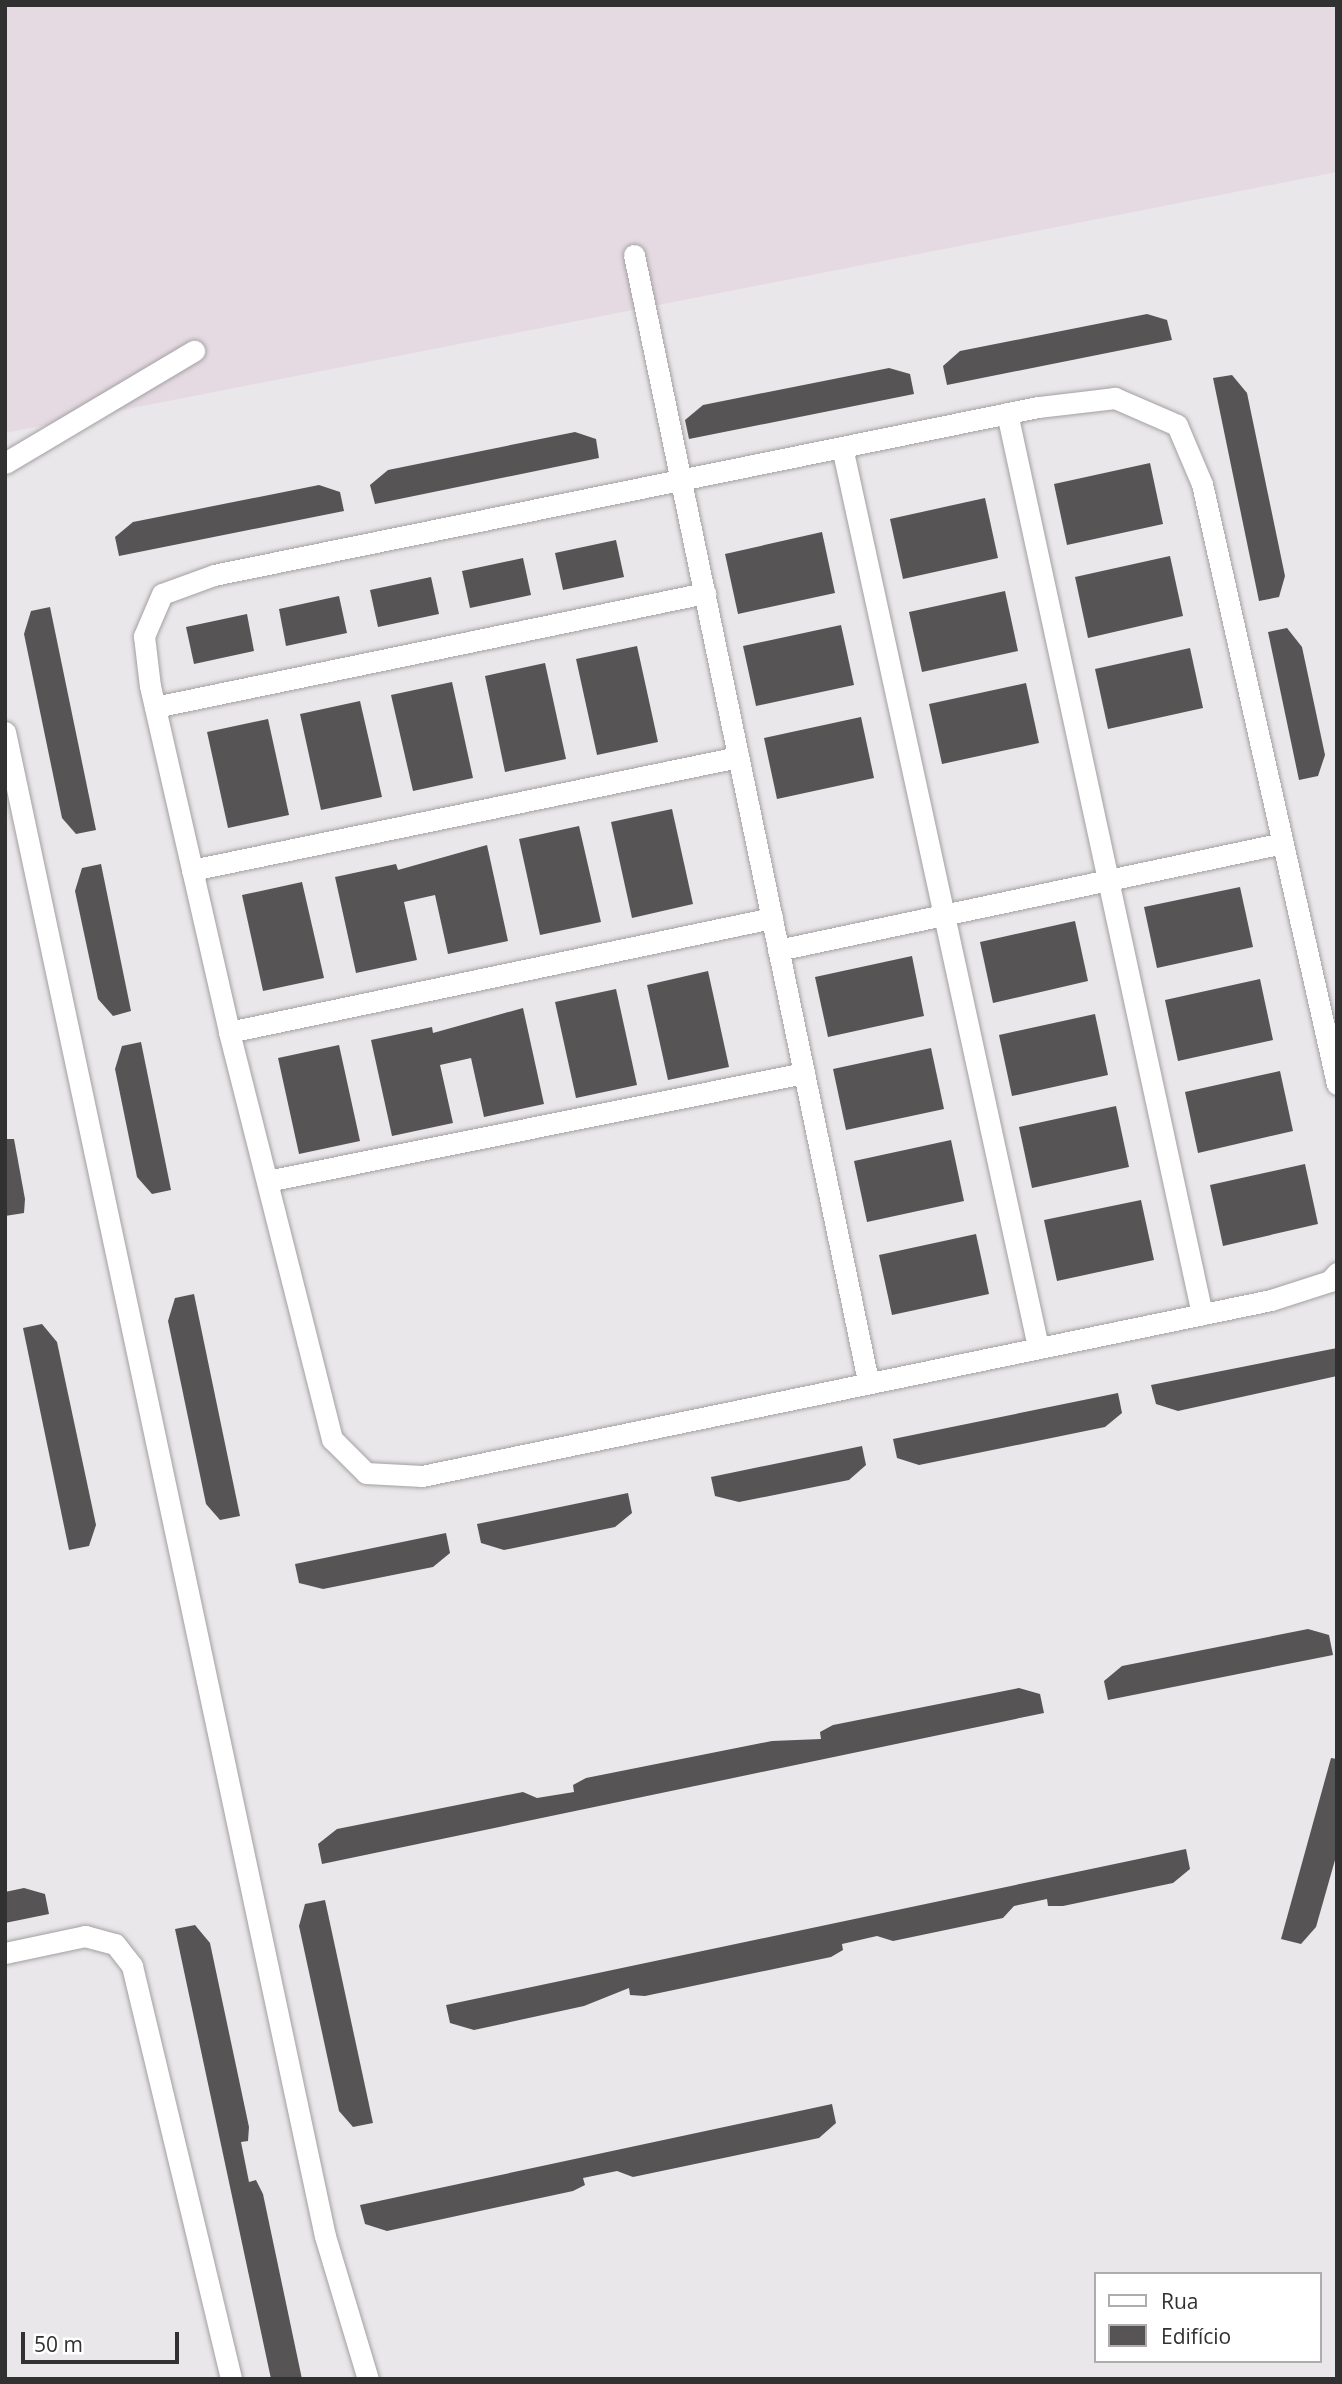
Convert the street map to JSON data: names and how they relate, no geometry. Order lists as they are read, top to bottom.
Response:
{
  "legend": ["Rua", "Edifício"],
  "scale_bar": "50 m"
}
